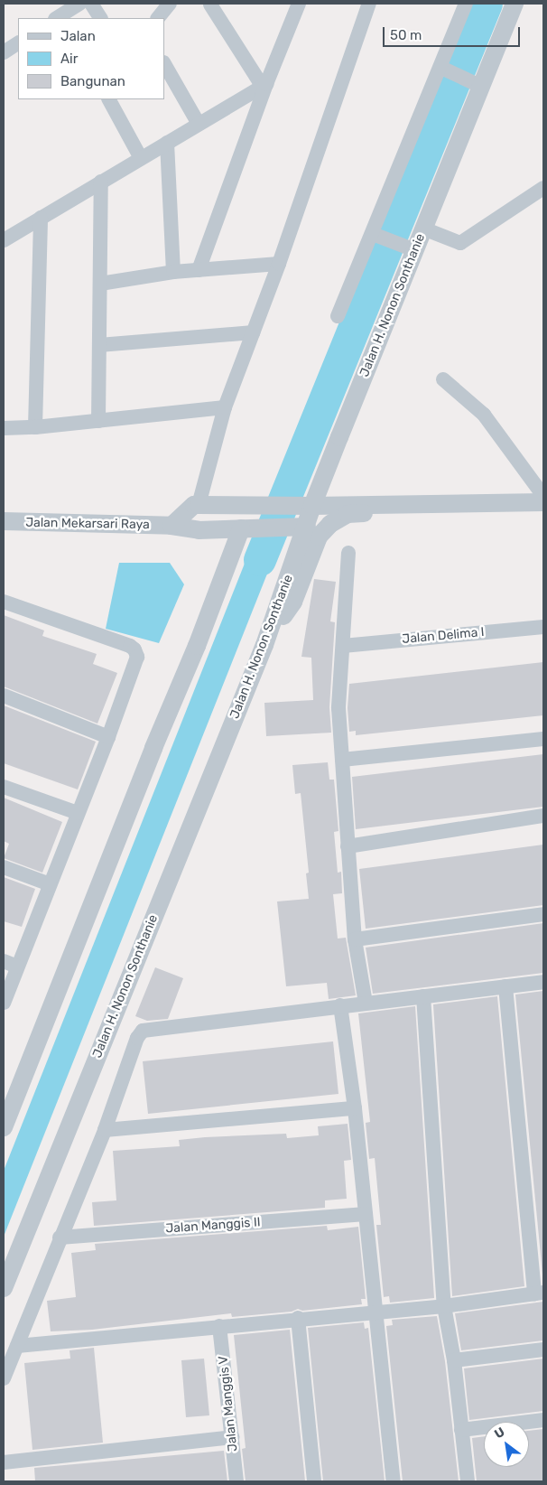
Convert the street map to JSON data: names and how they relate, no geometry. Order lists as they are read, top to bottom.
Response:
{
  "streets": {
    "street": [
      "Jalan H. Nonon Sonthanie",
      "Jalan Mekarsari Raya",
      "Jalan Delima I",
      "Jalan Manggis II",
      "Jalan Manggis V"
    ]
  },
  "crossings": [
    ["Jalan H. Nonon Sonthanie", "Jalan Mekarsari Raya"]
  ],
  "legend": ["Jalan", "Air", "Bangunan"],
  "scale_bar": "50 m",
  "north": "top left"
}
